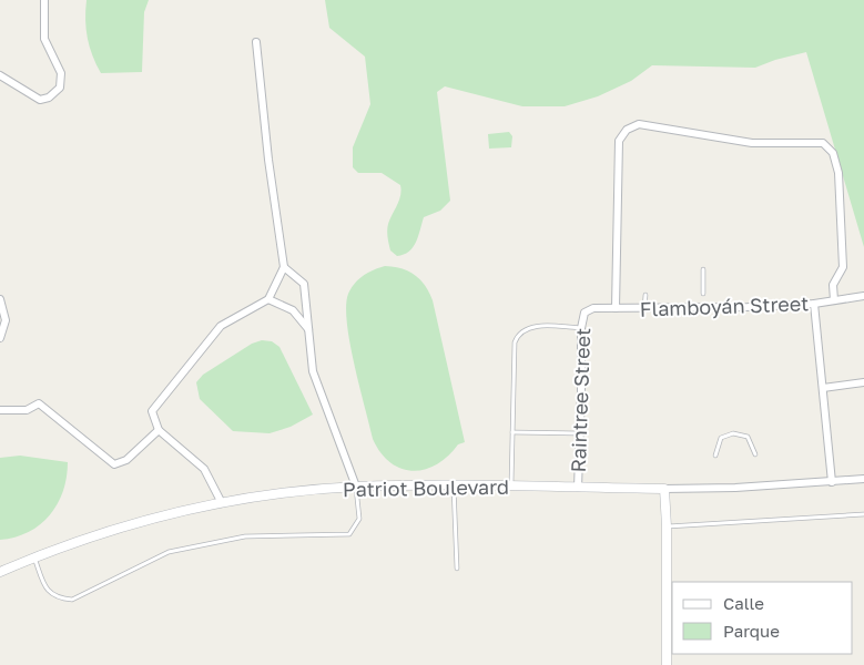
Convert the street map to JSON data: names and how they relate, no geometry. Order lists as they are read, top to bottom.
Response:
{
  "streets": {
    "street": ["Flamboyán Street", "Raintree Street", "Patriot Boulevard"]
  },
  "crossings": [
    ["Flamboyán Street", "Raintree Street"],
    ["Raintree Street", "Patriot Boulevard"]
  ],
  "legend": ["Calle", "Parque"]
}
